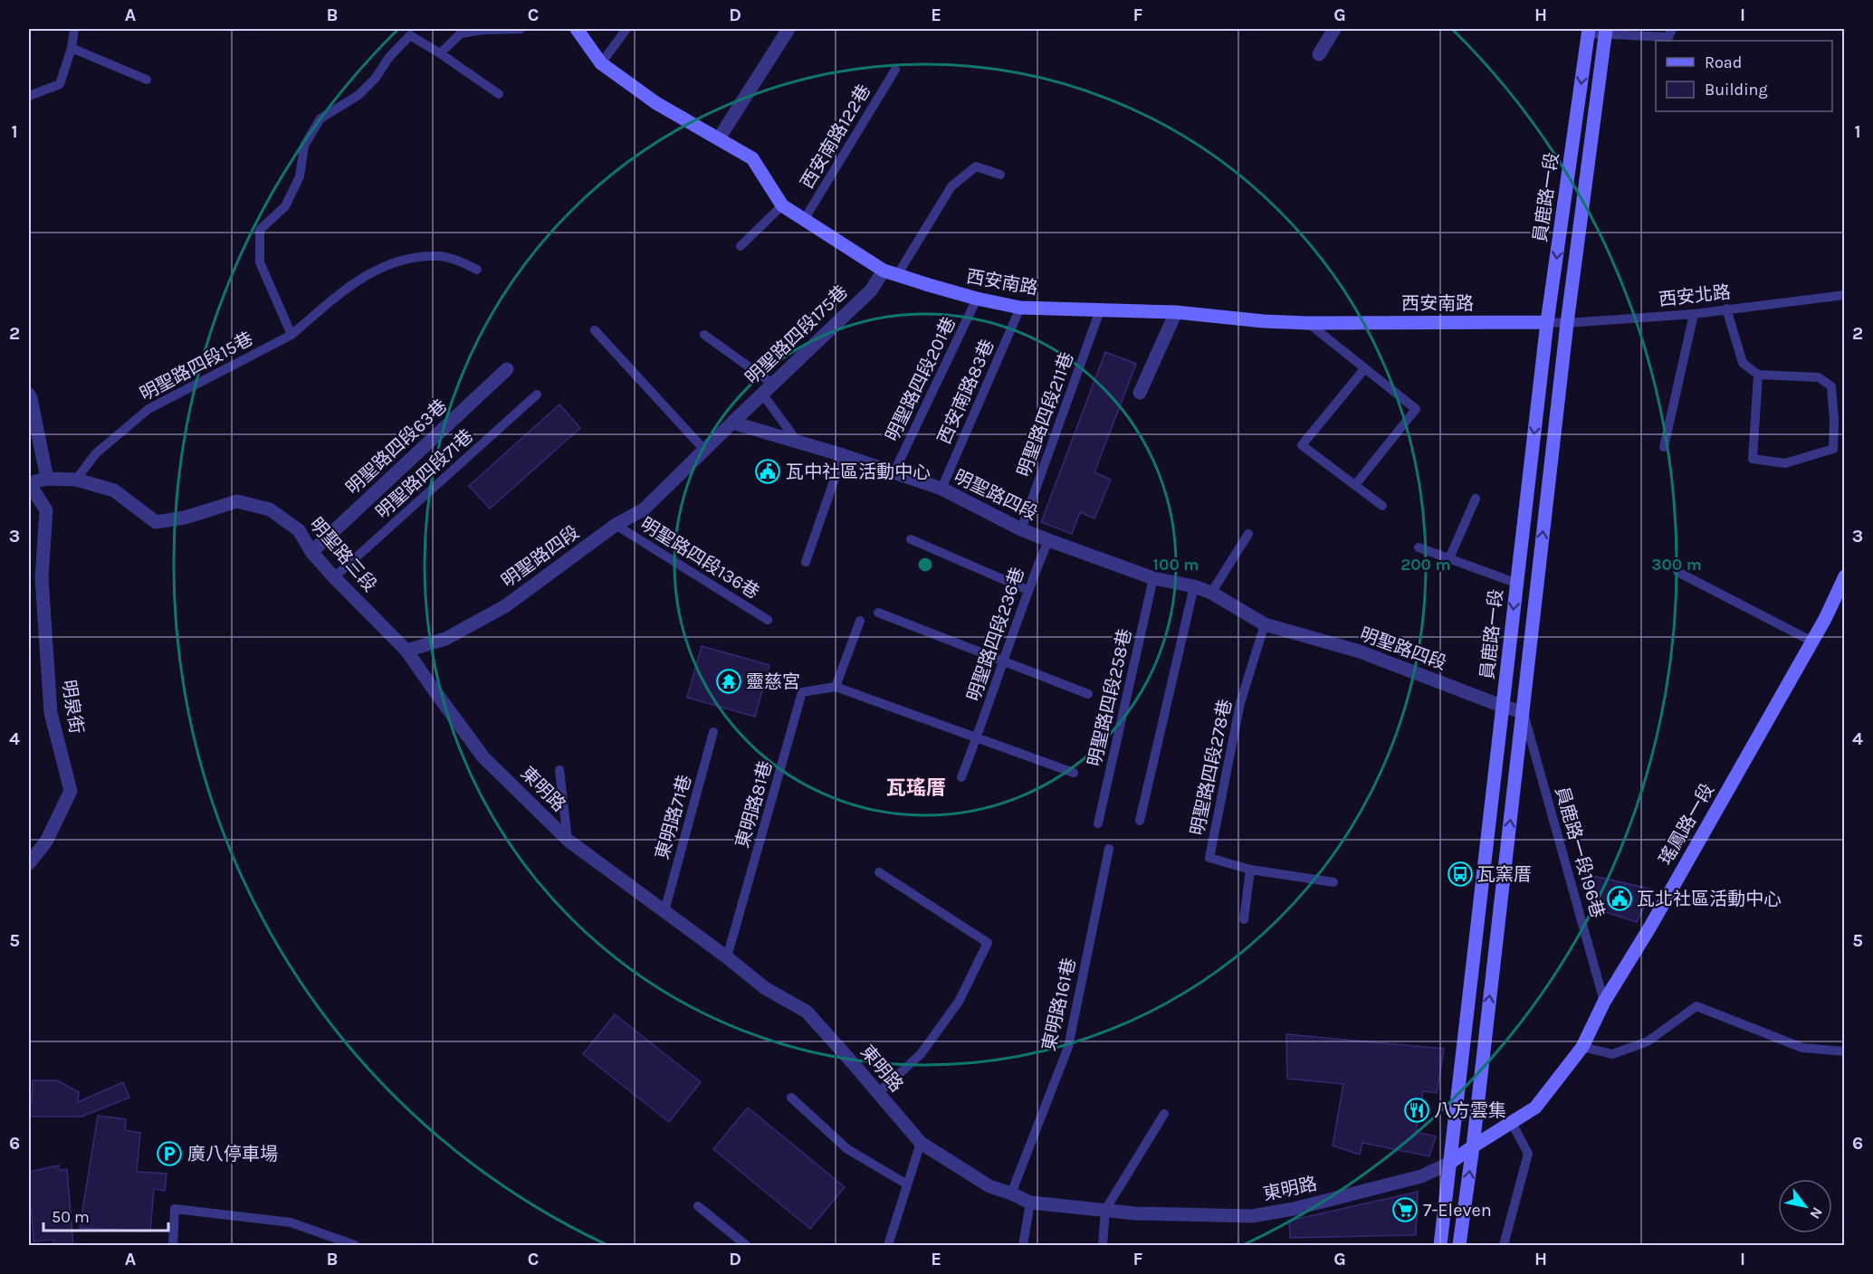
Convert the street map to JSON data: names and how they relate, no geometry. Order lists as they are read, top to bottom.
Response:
{
  "streets": {
    "main road": ["員鹿路一段", "西安南路", "瑤鳳路一段"],
    "street": [
      "明聖路四段175巷",
      "明聖路四段63巷",
      "明聖路四段",
      "明聖路三段",
      "明泉街",
      "東明路"
    ],
    "lane": [
      "西安南路122巷",
      "西安北路",
      "明聖路四段15巷",
      "明聖路四段201巷",
      "西安南路83巷",
      "明聖路四段211巷",
      "明聖路四段71巷",
      "明聖路四段136巷",
      "明聖路四段236巷",
      "明聖路四段258巷",
      "明聖路四段278巷",
      "東明路81巷",
      "東明路71巷",
      "員鹿路一段196巷",
      "東明路161巷"
    ]
  },
  "crossings": [
    ["西安南路122巷", "西安南路"],
    ["員鹿路一段", "西安南路"],
    ["員鹿路一段", "西安北路"],
    ["員鹿路一段", "明聖路四段"],
    ["員鹿路一段", "東明路"],
    ["員鹿路一段", "瑤鳳路一段"],
    ["員鹿路一段", "員鹿路一段196巷"],
    ["西安南路", "西安北路"],
    ["西安南路", "明聖路四段175巷"],
    ["西安南路", "明聖路四段201巷"],
    ["西安南路", "西安南路83巷"],
    ["西安南路", "明聖路四段211巷"],
    ["明聖路四段175巷", "明聖路四段"],
    ["明聖路四段15巷", "明聖路三段"],
    ["明聖路四段201巷", "明聖路四段"],
    ["西安南路83巷", "明聖路四段"],
    ["明聖路四段211巷", "明聖路四段"],
    ["明聖路四段63巷", "明聖路三段"],
    ["明聖路四段71巷", "明聖路三段"],
    ["明聖路四段", "明聖路三段"],
    ["明聖路四段", "明聖路四段136巷"],
    ["明聖路四段", "明聖路四段236巷"],
    ["明聖路四段", "明聖路四段258巷"],
    ["明聖路四段", "明聖路四段278巷"],
    ["明聖路四段", "東明路"],
    ["明聖路四段", "員鹿路一段196巷"],
    ["明聖路三段", "明泉街"],
    ["明聖路三段", "東明路"],
    ["東明路", "東明路81巷"],
    ["東明路", "東明路71巷"],
    ["東明路", "瑤鳳路一段"],
    ["東明路", "東明路161巷"],
    ["瑤鳳路一段", "員鹿路一段196巷"]
  ],
  "districts": ["瓦瑤厝"],
  "places": {
    "public building": ["瓦中社區活動中心", "瓦北社區活動中心"],
    "temple": ["靈慈宮"],
    "bus stop": ["瓦窯厝"],
    "restaurant": ["八方雲集"],
    "parking": ["廣八停車場"],
    "supermarket": ["7-Eleven"]
  },
  "legend": ["Road", "Building"],
  "scale_bar": "50 m",
  "north": "bottom right",
  "grid": {
    "columns": [
      "A",
      "B",
      "C",
      "D",
      "E",
      "F",
      "G",
      "H",
      "I"
    ],
    "rows": [
      "1",
      "2",
      "3",
      "4",
      "5",
      "6"
    ]
  },
  "rings": ["100 m", "200 m", "300 m"]
}
